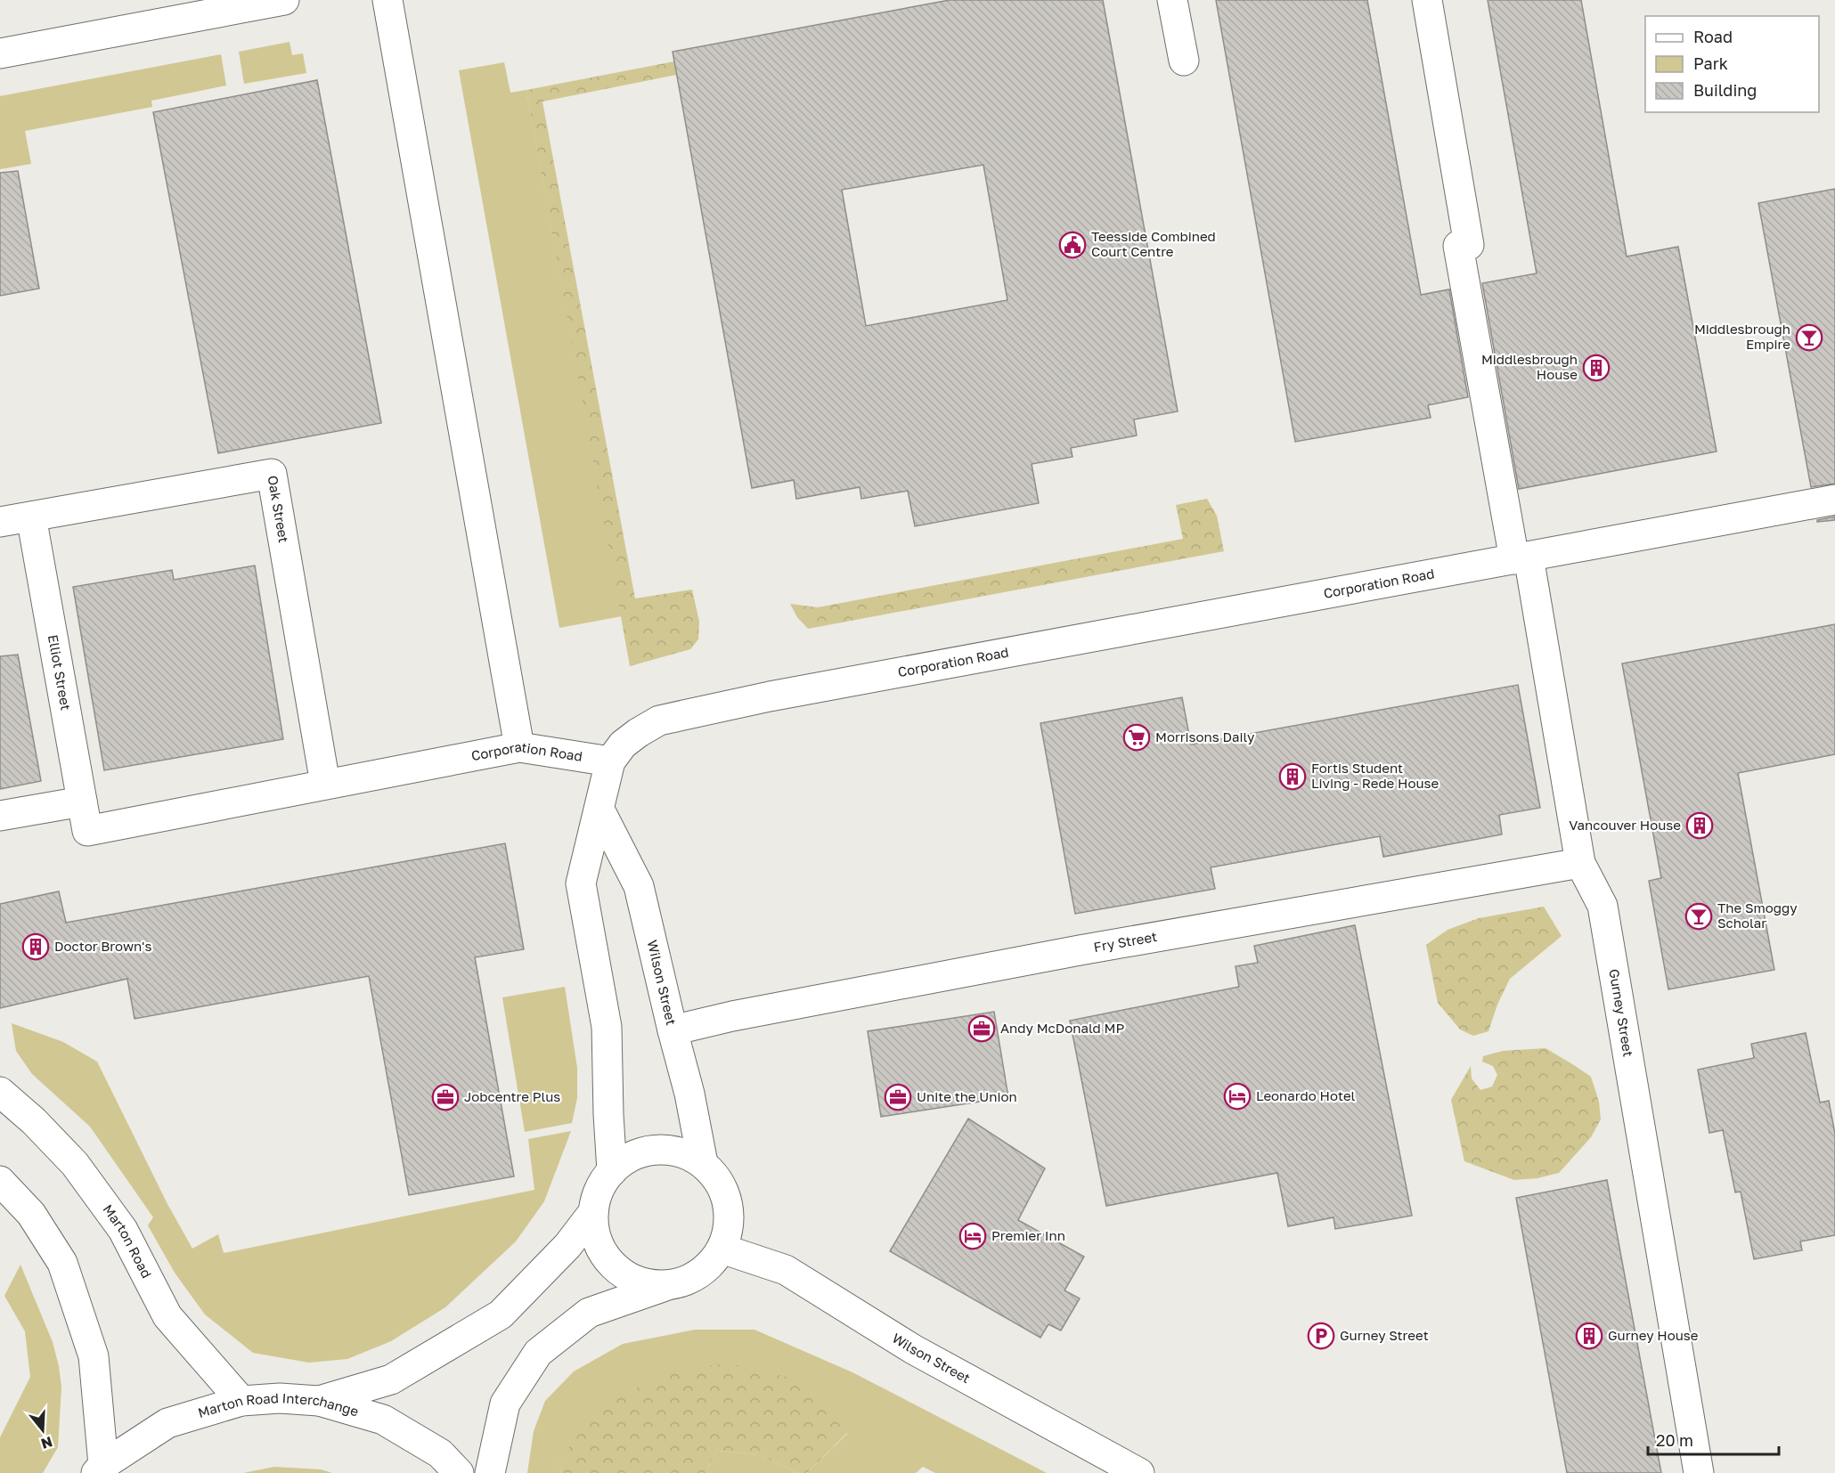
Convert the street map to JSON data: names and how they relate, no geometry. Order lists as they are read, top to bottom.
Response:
{
  "streets": {
    "street": [
      "Oak Street",
      "Corporation Road",
      "Elliot Street",
      "Fry Street",
      "Wilson Street",
      "Gurney Street",
      "Marton Road",
      "Marton Road Interchange"
    ]
  },
  "crossings": [
    ["Oak Street", "Corporation Road"],
    ["Oak Street", "Elliot Street"],
    ["Corporation Road", "Elliot Street"],
    ["Corporation Road", "Gurney Street"],
    ["Fry Street", "Wilson Street"],
    ["Fry Street", "Gurney Street"],
    ["Marton Road", "Marton Road Interchange"]
  ],
  "places": {
    "public building": ["Teesside Combined Court Centre"],
    "bar": ["Middlesbrough Empire", "The Smoggy Scholar"],
    "building": [
      "Middlesbrough House",
      "Fortis Student Living - Rede House",
      "Vancouver House",
      "Doctor Brown's",
      "Gurney House"
    ],
    "supermarket": ["Morrisons Daily"],
    "office": ["Andy McDonald MP", "Jobcentre Plus", "Unite the Union"],
    "hotel": ["Leonardo Hotel", "Premier Inn"],
    "parking": ["Gurney Street"]
  },
  "legend": ["Road", "Park", "Building"],
  "scale_bar": "20 m",
  "north": "bottom"
}
